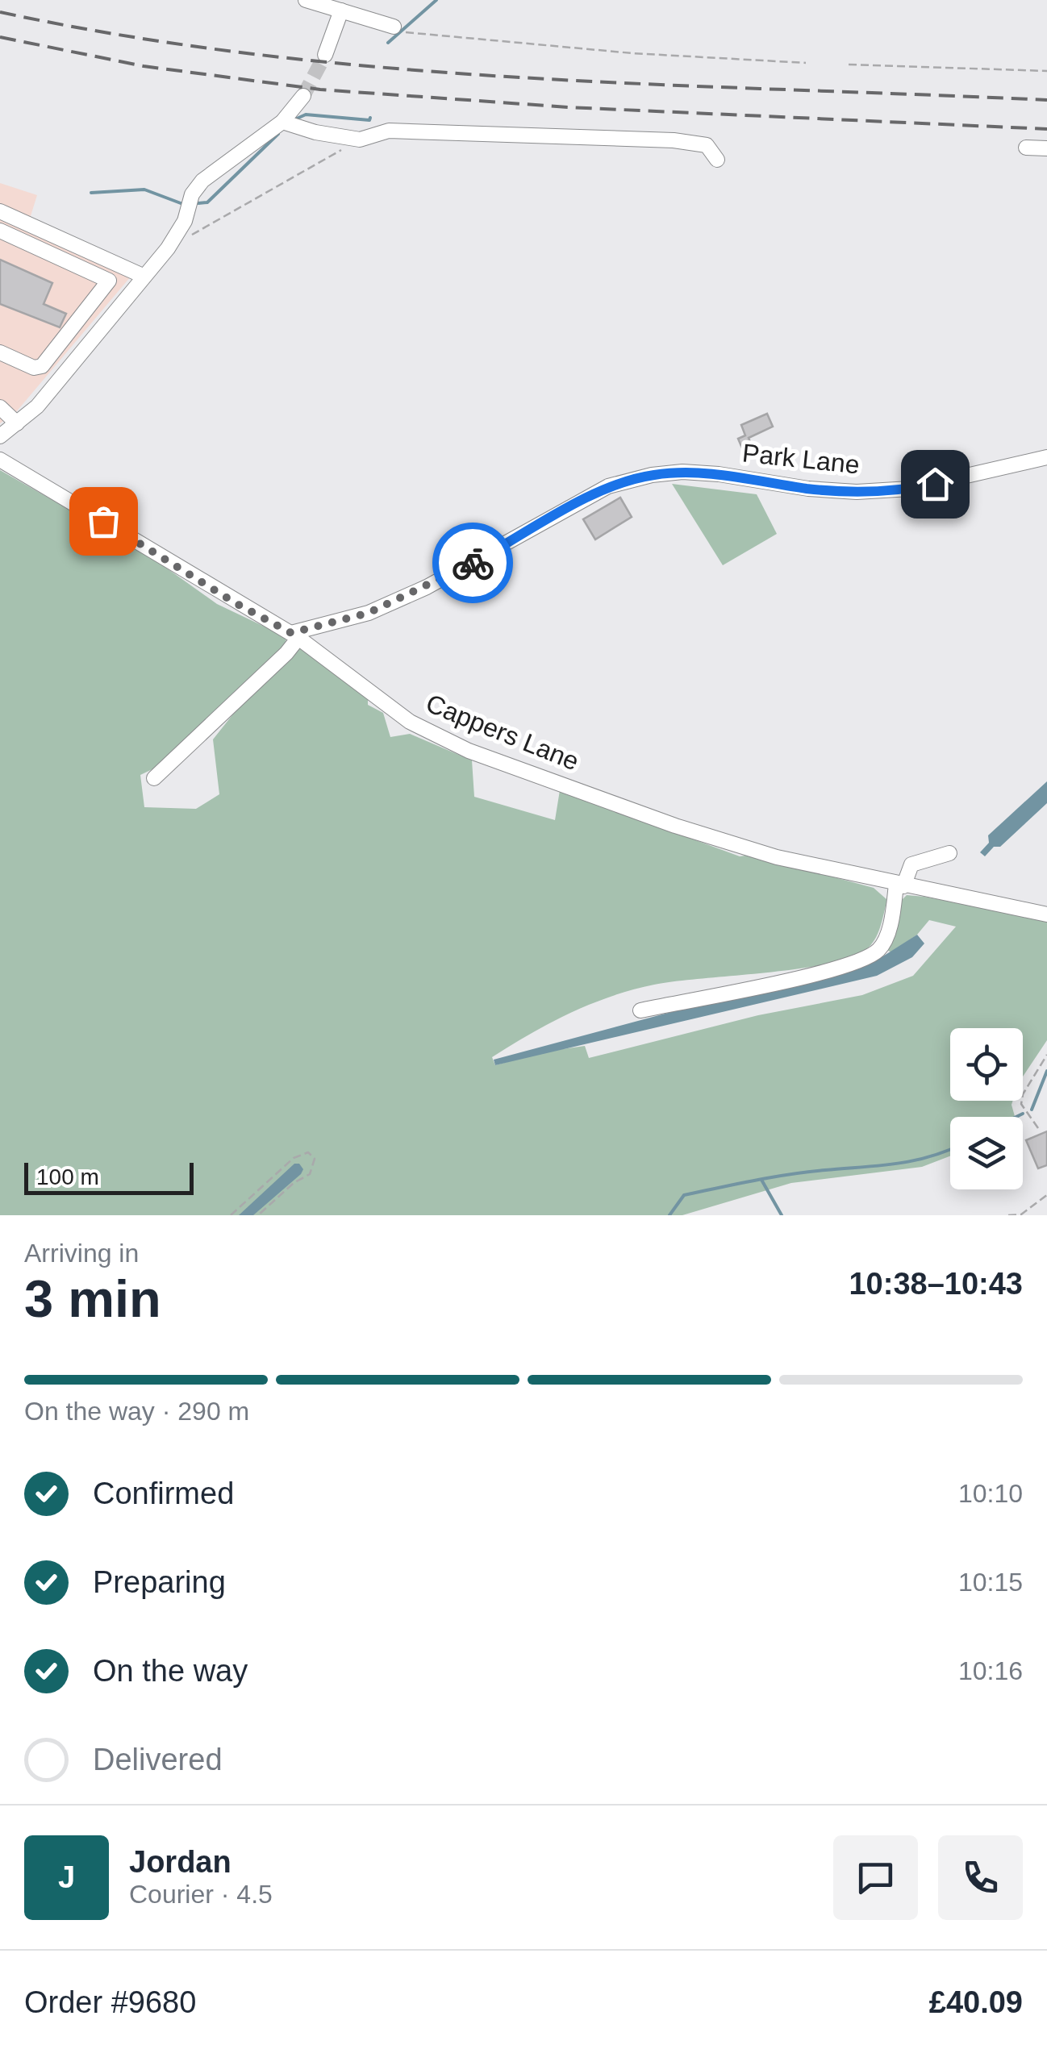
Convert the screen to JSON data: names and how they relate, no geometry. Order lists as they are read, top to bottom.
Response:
{
  "streets": {
    "street": ["Park Lane", "Cappers Lane"]
  },
  "crossings": [
    ["Park Lane", "Cappers Lane"]
  ],
  "scale_bar": "100 m",
  "page": {
    "scale": "100 m",
    "heading": ["3 min", "Arriving in", "10:38–10:43"],
    "panel": [
      "Jordan",
      "Courier · 4.5",
      "Order #9680",
      "£40.09"
    ],
    "bar": "On the way · 290 m",
    "list": [
      ["Confirmed", "10:10"],
      ["Preparing", "10:15"],
      ["On the way", "10:16"],
      "Delivered"
    ],
    "round": "J"
  }
}
